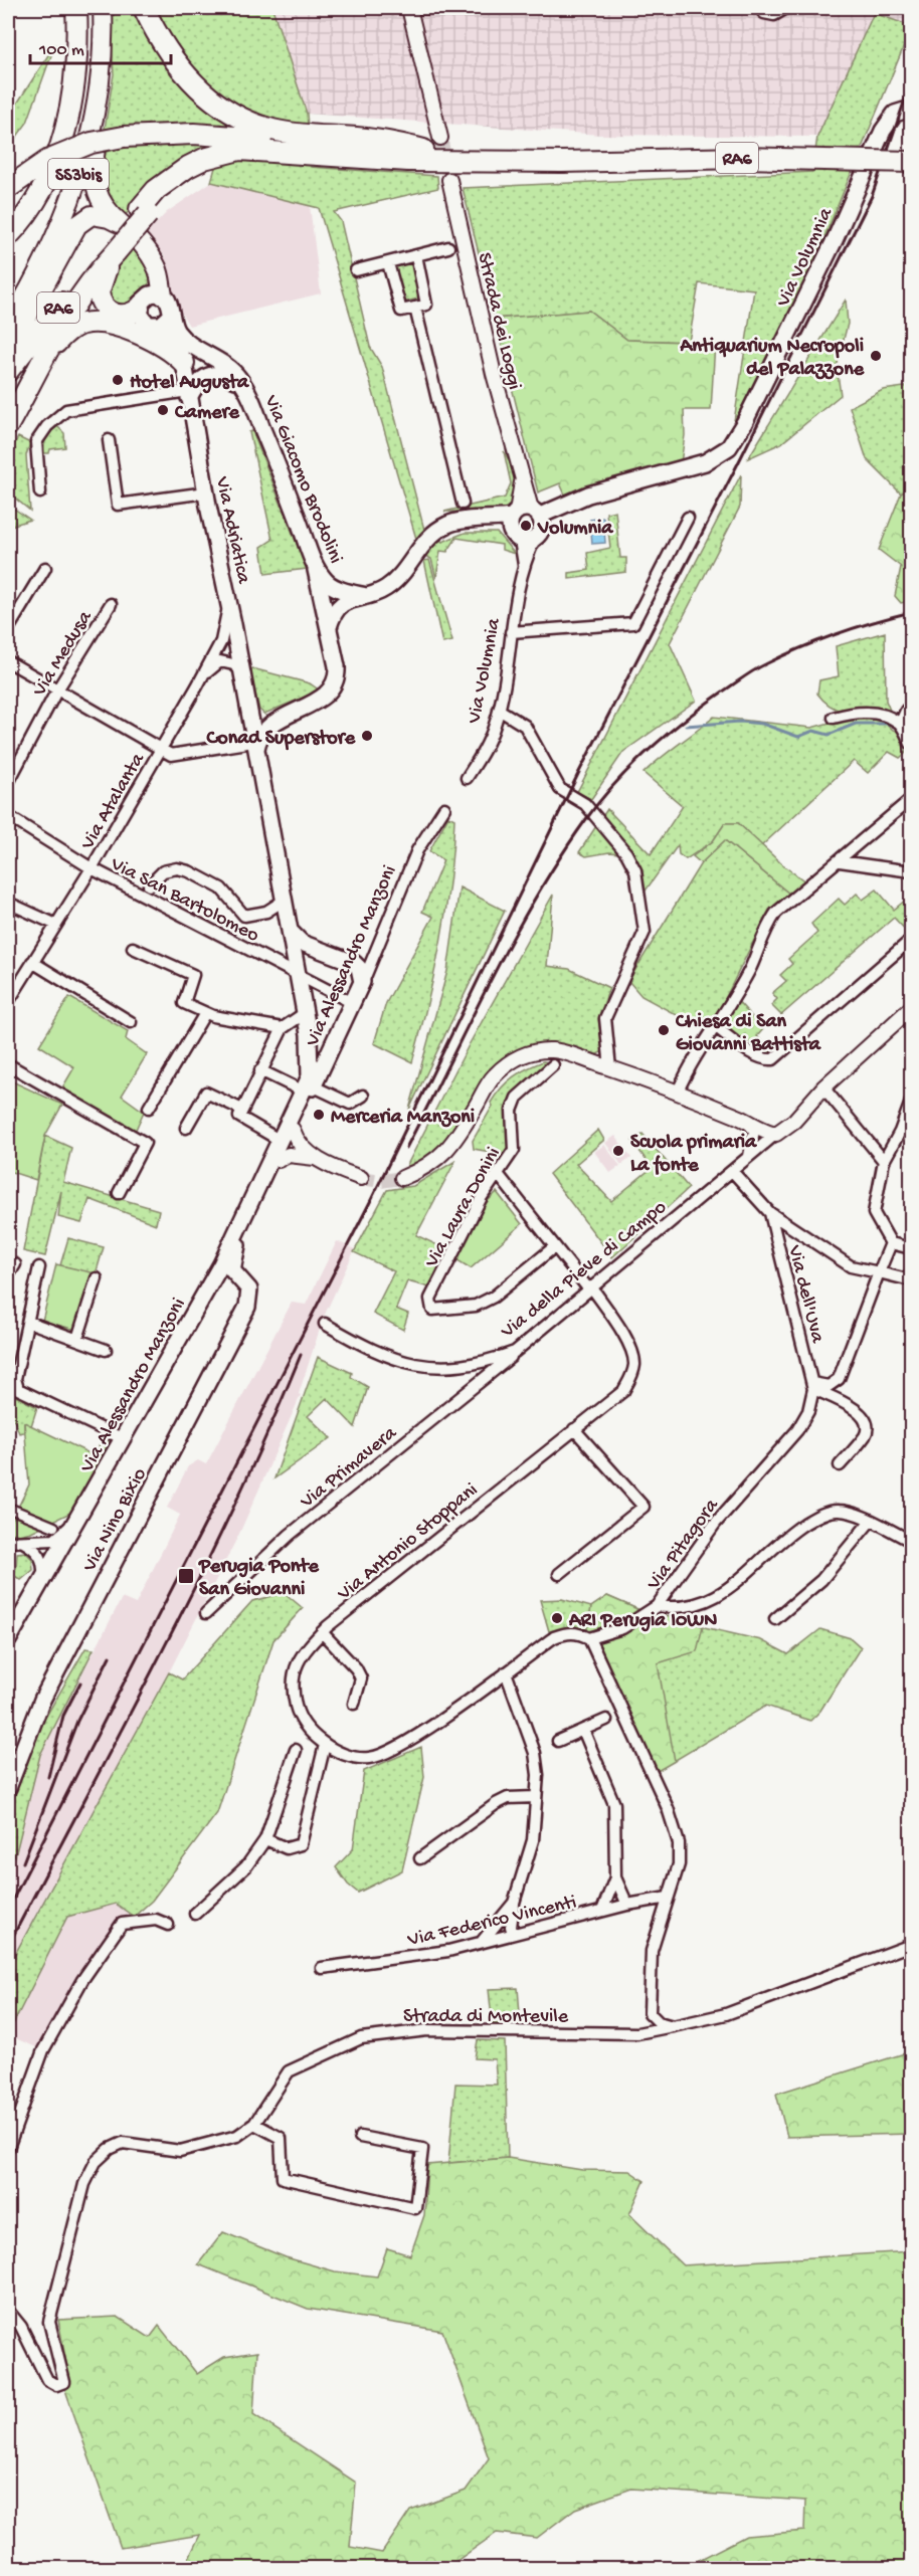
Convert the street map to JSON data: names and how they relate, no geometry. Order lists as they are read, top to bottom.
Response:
{
  "streets": {
    "highway": ["RA6", "SS3bis"],
    "main road": [
      "Via Volumnia",
      "Via Giacomo Brodolini",
      "Via Adriatica",
      "Via Alessandro Manzoni",
      "Via Nino Bixio"
    ],
    "street": [
      "Strada dei Loggi",
      "Via Medusa",
      "Via Atalanta",
      "Via San Bartolomeo",
      "Via Laura Donini",
      "Via della Pieve di Campo",
      "Via dell'Uva",
      "Via Primavera",
      "Via Antonio Stoppani",
      "Via Pitagora",
      "Via Federico Vincenti",
      "Strada di Montevile"
    ]
  },
  "crossings": [
    ["Via Volumnia", "Strada dei Loggi"],
    ["Via Giacomo Brodolini", "Via Adriatica"],
    ["Via Adriatica", "Via Atalanta"],
    ["Via Adriatica", "Via San Bartolomeo"],
    ["Via Adriatica", "Via Alessandro Manzoni"],
    ["Via Atalanta", "Via San Bartolomeo"],
    ["Via San Bartolomeo", "Via Alessandro Manzoni"],
    ["Via Alessandro Manzoni", "Via Nino Bixio"],
    ["Via della Pieve di Campo", "Via dell'Uva"],
    ["Via della Pieve di Campo", "Via Primavera"],
    ["Via della Pieve di Campo", "Via Antonio Stoppani"],
    ["Via dell'Uva", "Via Pitagora"],
    ["Via Antonio Stoppani", "Via Pitagora"]
  ],
  "places": {
    "other": [
      "Antiquarium Necropoli del Palazzone",
      "Hotel Augusta",
      "Camere",
      "Volumnia",
      "Conad Superstore",
      "Chiesa di San Giovanni Battista",
      "Merceria Manzoni",
      "Scuola primaria La fonte",
      "ARI Perugia I0WN"
    ],
    "transit": ["Perugia Ponte San Giovanni"]
  },
  "scale_bar": "100 m"
}
